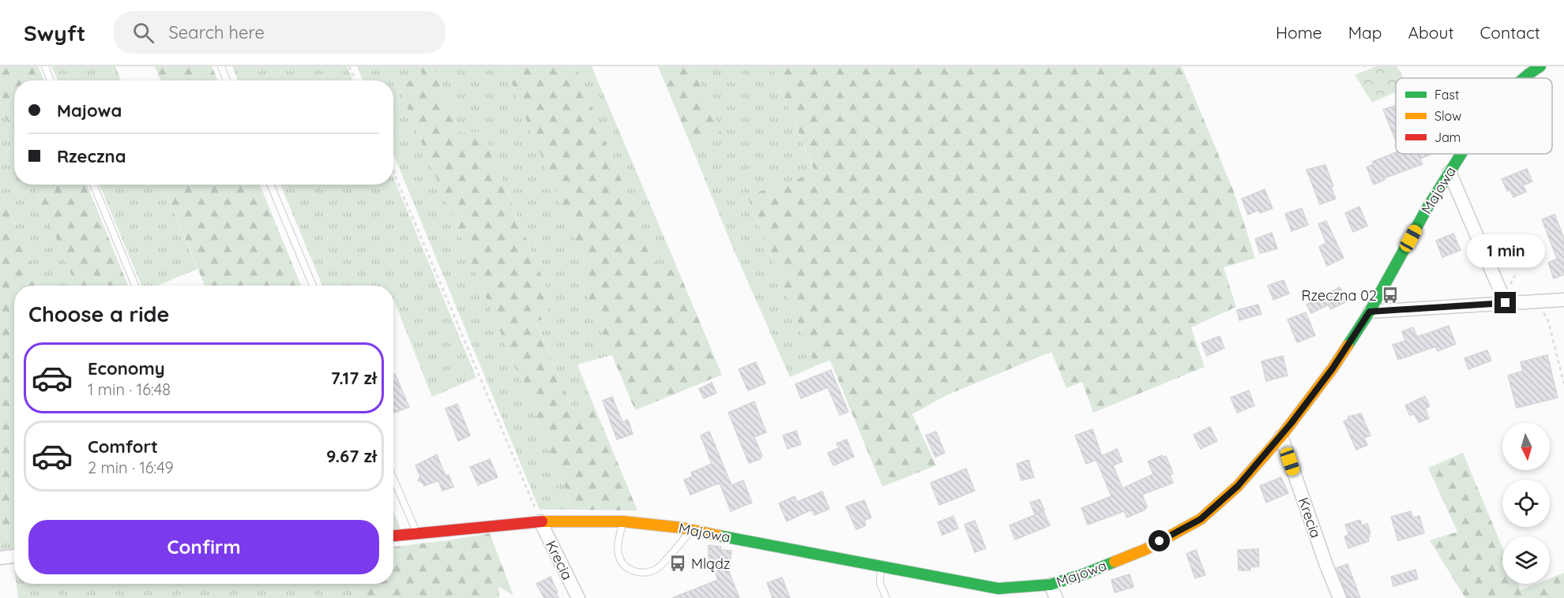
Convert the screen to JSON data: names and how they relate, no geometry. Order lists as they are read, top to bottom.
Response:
{
  "streets": {
    "street": ["Majowa", "Krecia"]
  },
  "crossings": [
    ["Majowa", "Krecia"]
  ],
  "places": {
    "bus stop": ["Rzeczna 02", "Mlądz"]
  },
  "legend": ["Fast", "Slow", "Jam"],
  "north": "bottom",
  "page": {
    "header": "Swyft",
    "search": "Search here",
    "nav": [
      "Home",
      "Map",
      "About",
      "Contact"
    ],
    "banner": ["Majowa", "Rzeczna"],
    "bubble": "1 min",
    "heading": "Choose a ride",
    "list": [
      {
        "name": "Economy",
        "note": "1 min · 16:48",
        "value": "7.17 zł"
      },
      {
        "name": "Comfort",
        "note": "2 min · 16:49",
        "value": "9.67 zł"
      }
    ],
    "buttons": "Confirm"
  }
}
